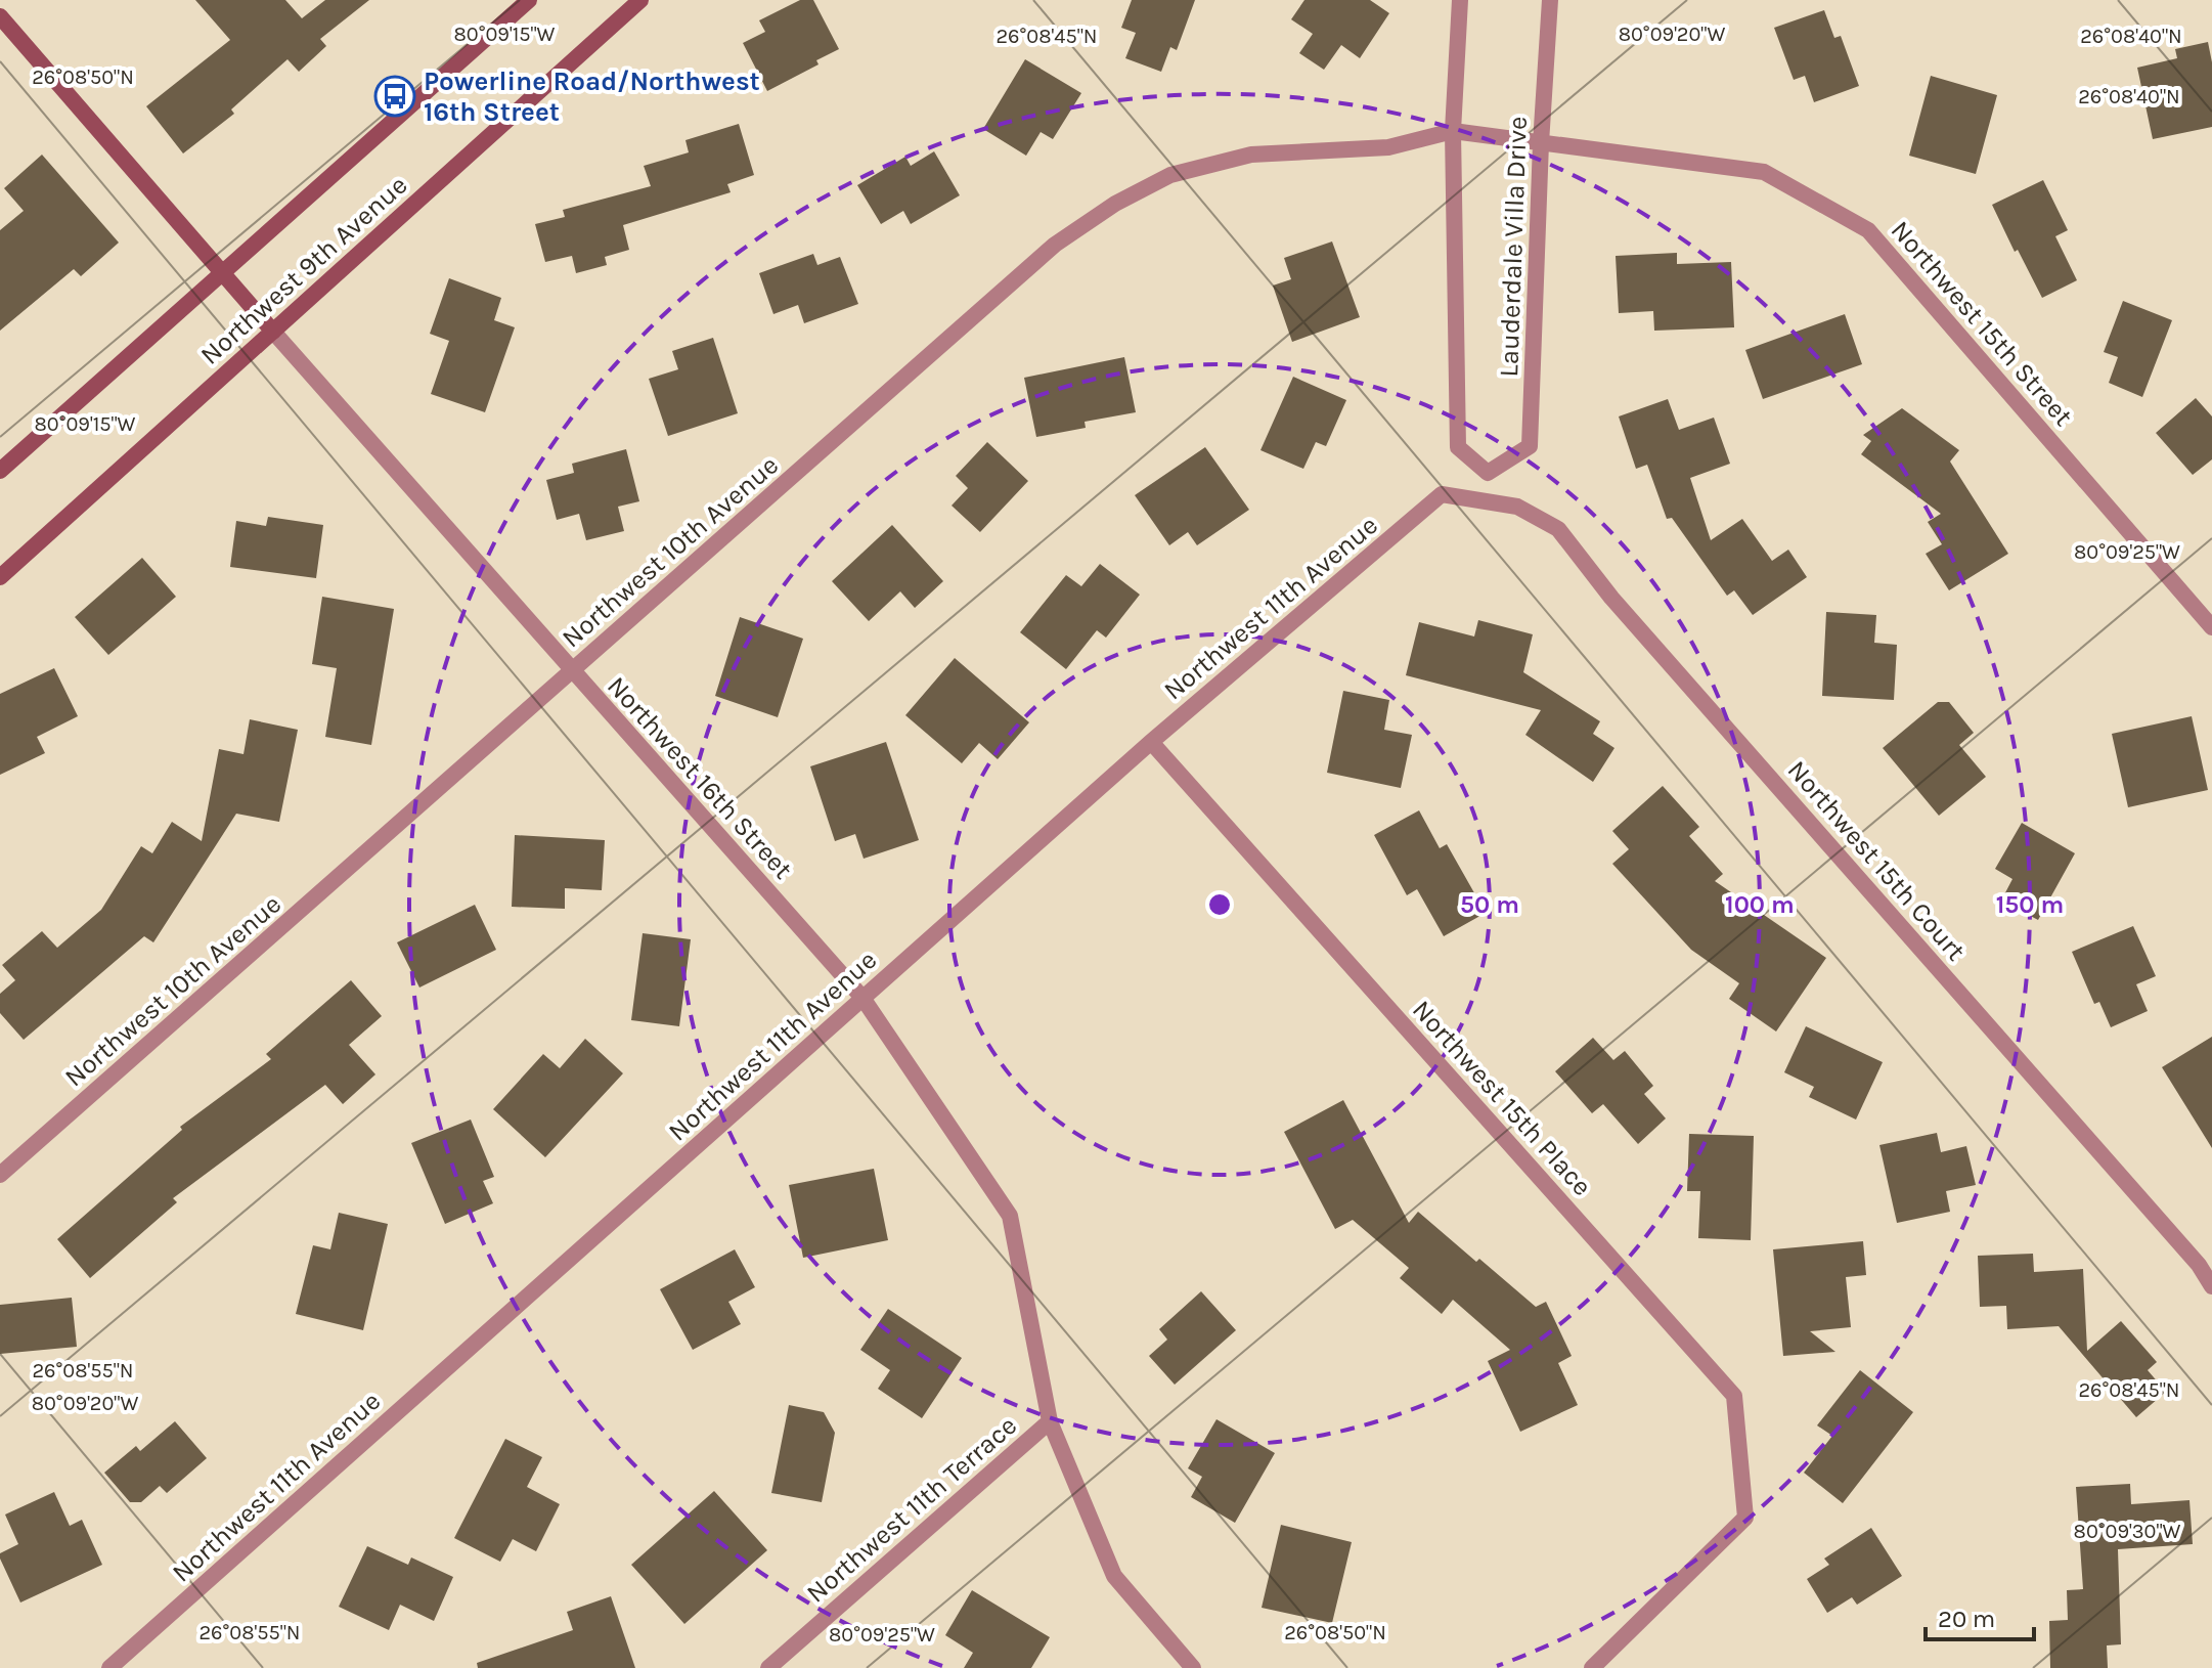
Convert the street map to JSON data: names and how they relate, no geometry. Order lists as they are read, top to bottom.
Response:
{
  "streets": {
    "main road": ["Northwest 9th Avenue", "Northwest 16th Street"],
    "street": [
      "Lauderdale Villa Drive",
      "Northwest 15th Street",
      "Northwest 10th Avenue",
      "Northwest 11th Avenue",
      "Northwest 15th Court",
      "Northwest 15th Place",
      "Northwest 11th Terrace"
    ]
  },
  "crossings": [
    ["Lauderdale Villa Drive", "Northwest 15th Street"],
    ["Lauderdale Villa Drive", "Northwest 10th Avenue"],
    ["Northwest 9th Avenue", "Northwest 16th Street"],
    ["Northwest 15th Street", "Northwest 10th Avenue"],
    ["Northwest 10th Avenue", "Northwest 16th Street"],
    ["Northwest 11th Avenue", "Northwest 16th Street"],
    ["Northwest 11th Avenue", "Northwest 15th Court"],
    ["Northwest 11th Avenue", "Northwest 15th Place"],
    ["Northwest 16th Street", "Northwest 11th Terrace"]
  ],
  "places": {
    "bus stop": ["Powerline Road/Northwest 16th Street"]
  },
  "scale_bar": "20 m",
  "coordinates": [
    "80°09'20\"W",
    "80°09'15\"W",
    "26°08'40\"N",
    "26°08'45\"N",
    "26°08'50\"N",
    "80°09'25\"W",
    "26°08'55\"N",
    "80°09'30\"W"
  ],
  "rings": ["50 m", "100 m", "150 m"]
}
